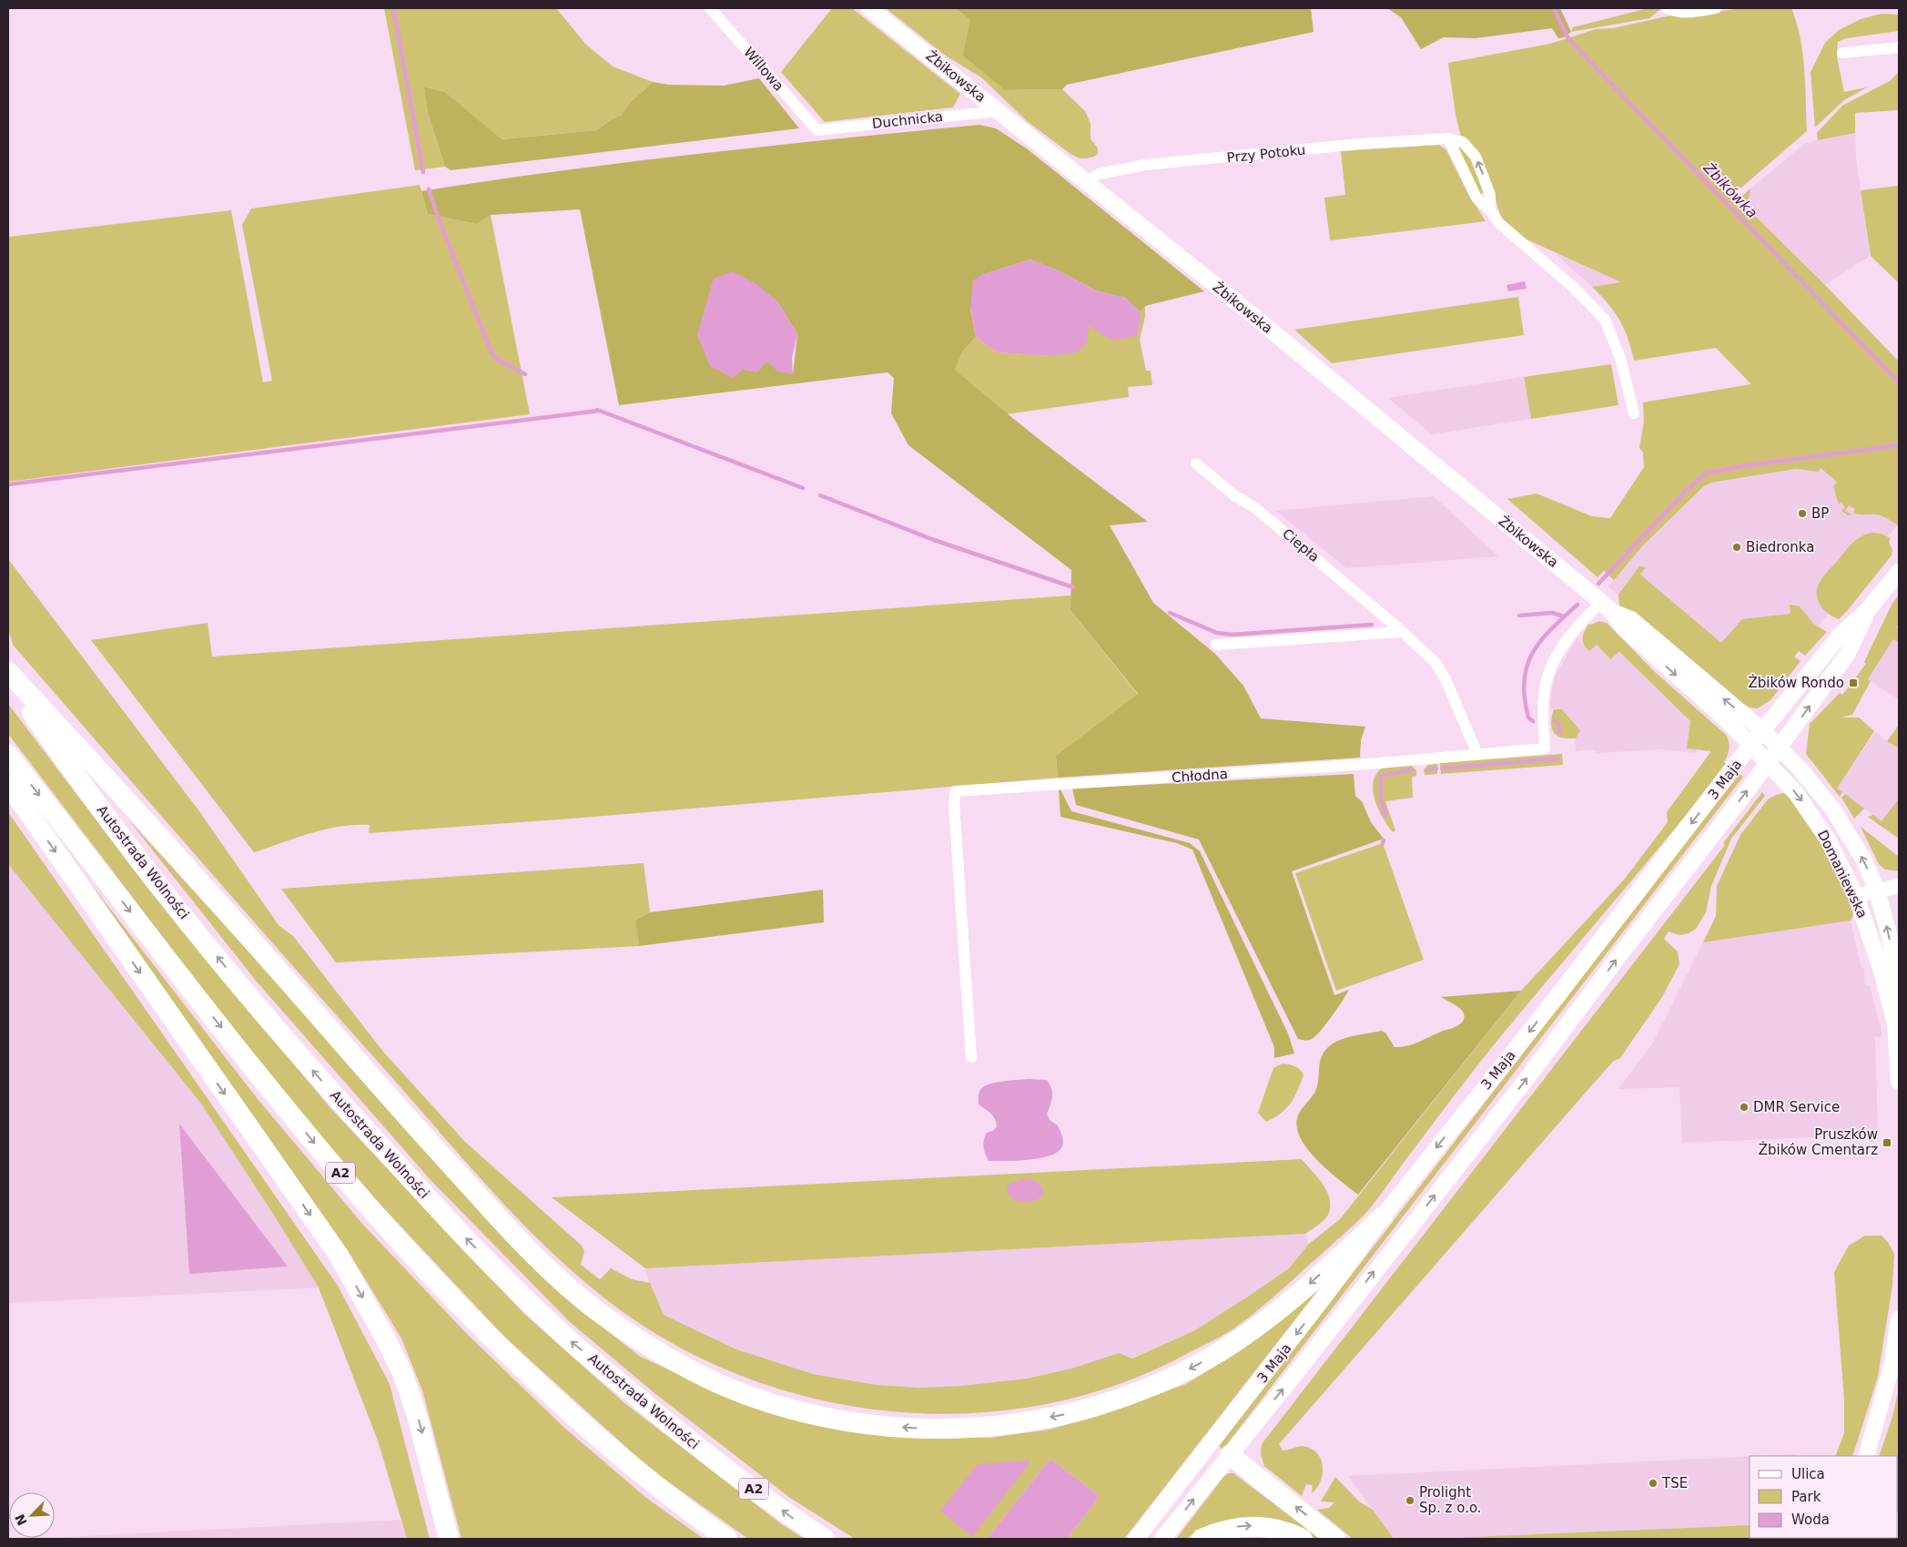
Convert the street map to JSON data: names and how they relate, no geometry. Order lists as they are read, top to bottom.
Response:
{
  "streets": {
    "highway": ["Autostrada Wolności", "A2"],
    "main road": ["Żbikowska", "3 Maja", "Domaniewska"],
    "street": [
      "Willowa",
      "Duchnicka",
      "Przy Potoku",
      "Ciepła",
      "Chłodna"
    ]
  },
  "crossings": [
    ["Willowa", "Duchnicka"],
    ["Żbikowska", "Duchnicka"],
    ["Żbikowska", "Przy Potoku"],
    ["Żbikowska", "Chłodna"],
    ["Żbikowska", "3 Maja"],
    ["Żbikowska", "Domaniewska"],
    ["Ciepła", "Chłodna"],
    ["3 Maja", "Domaniewska"]
  ],
  "water": ["Żbikówka"],
  "places": {
    "other": [
      "BP",
      "Biedronka",
      "DMR Service",
      "TSE",
      "Prolight Sp. z o.o."
    ],
    "transit": ["Żbików Rondo", "Pruszków Żbików Cmentarz"]
  },
  "legend": ["Ulica", "Park", "Woda"],
  "north": "bottom left"
}
